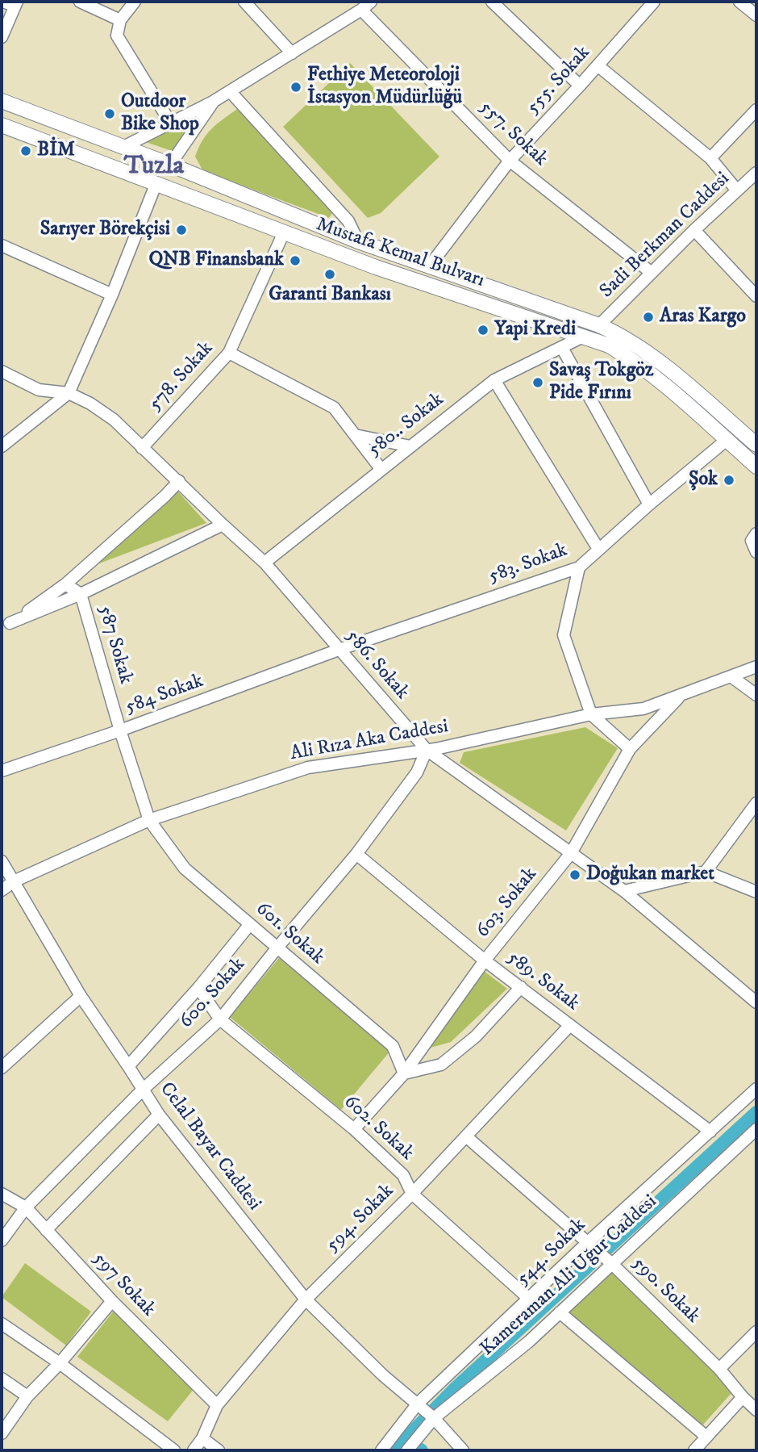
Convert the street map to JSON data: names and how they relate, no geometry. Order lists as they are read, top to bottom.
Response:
{
  "streets": {
    "main road": ["Mustafa Kemal Bulvarı"],
    "street": [
      "555. Sokak",
      "557. Sokak",
      "Sadi Berkman Caddesi",
      "578. Sokak",
      "580.. Sokak",
      "583. Sokak",
      "587 Sokak",
      "586. Sokak",
      "584 Sokak",
      "Ali Rıza Aka Caddesi",
      "603. Sokak",
      "601. Sokak",
      "589. Sokak",
      "600. Sokak",
      "602. Sokak",
      "Celal Bayar Caddesi",
      "594. Sokak",
      "544. Sokak",
      "Kameraman Ali Uğur Caddesi",
      "597 Sokak",
      "590. Sokak"
    ]
  },
  "crossings": [
    ["555. Sokak", "557. Sokak"],
    ["555. Sokak", "Mustafa Kemal Bulvarı"],
    ["557. Sokak", "Sadi Berkman Caddesi"],
    ["Sadi Berkman Caddesi", "Mustafa Kemal Bulvarı"],
    ["Mustafa Kemal Bulvarı", "578. Sokak"],
    ["Mustafa Kemal Bulvarı", "580.. Sokak"],
    ["Mustafa Kemal Bulvarı", "583. Sokak"],
    ["578. Sokak", "586. Sokak"],
    ["580.. Sokak", "586. Sokak"],
    ["583. Sokak", "586. Sokak"],
    ["583. Sokak", "584 Sokak"],
    ["587 Sokak", "584 Sokak"],
    ["587 Sokak", "Ali Rıza Aka Caddesi"],
    ["587 Sokak", "601. Sokak"],
    ["586. Sokak", "584 Sokak"],
    ["586. Sokak", "Ali Rıza Aka Caddesi"],
    ["586. Sokak", "603. Sokak"],
    ["586. Sokak", "600. Sokak"],
    ["Ali Rıza Aka Caddesi", "603. Sokak"],
    ["Ali Rıza Aka Caddesi", "601. Sokak"],
    ["Ali Rıza Aka Caddesi", "600. Sokak"],
    ["Ali Rıza Aka Caddesi", "Celal Bayar Caddesi"],
    ["603. Sokak", "601. Sokak"],
    ["603. Sokak", "589. Sokak"],
    ["603. Sokak", "602. Sokak"],
    ["601. Sokak", "600. Sokak"],
    ["589. Sokak", "600. Sokak"],
    ["589. Sokak", "594. Sokak"],
    ["589. Sokak", "544. Sokak"],
    ["600. Sokak", "602. Sokak"],
    ["600. Sokak", "Celal Bayar Caddesi"],
    ["600. Sokak", "597 Sokak"],
    ["602. Sokak", "594. Sokak"],
    ["602. Sokak", "544. Sokak"],
    ["Celal Bayar Caddesi", "594. Sokak"],
    ["Celal Bayar Caddesi", "544. Sokak"],
    ["Celal Bayar Caddesi", "Kameraman Ali Uğur Caddesi"],
    ["594. Sokak", "597 Sokak"],
    ["594. Sokak", "590. Sokak"],
    ["544. Sokak", "590. Sokak"],
    ["Kameraman Ali Uğur Caddesi", "590. Sokak"]
  ],
  "districts": ["Tuzla"],
  "places": [
    "Fethiye Meteoroloji İstasyon Müdürlüğü",
    "Outdoor Bike Shop",
    "BİM",
    "Sarıyer Börekçisi",
    "QNB Finansbank",
    "Garanti Bankası",
    "Aras Kargo",
    "Yapi Kredi",
    "Savaş Tokgöz Pide Fırını",
    "Şok",
    "Doğukan market"
  ]
}
